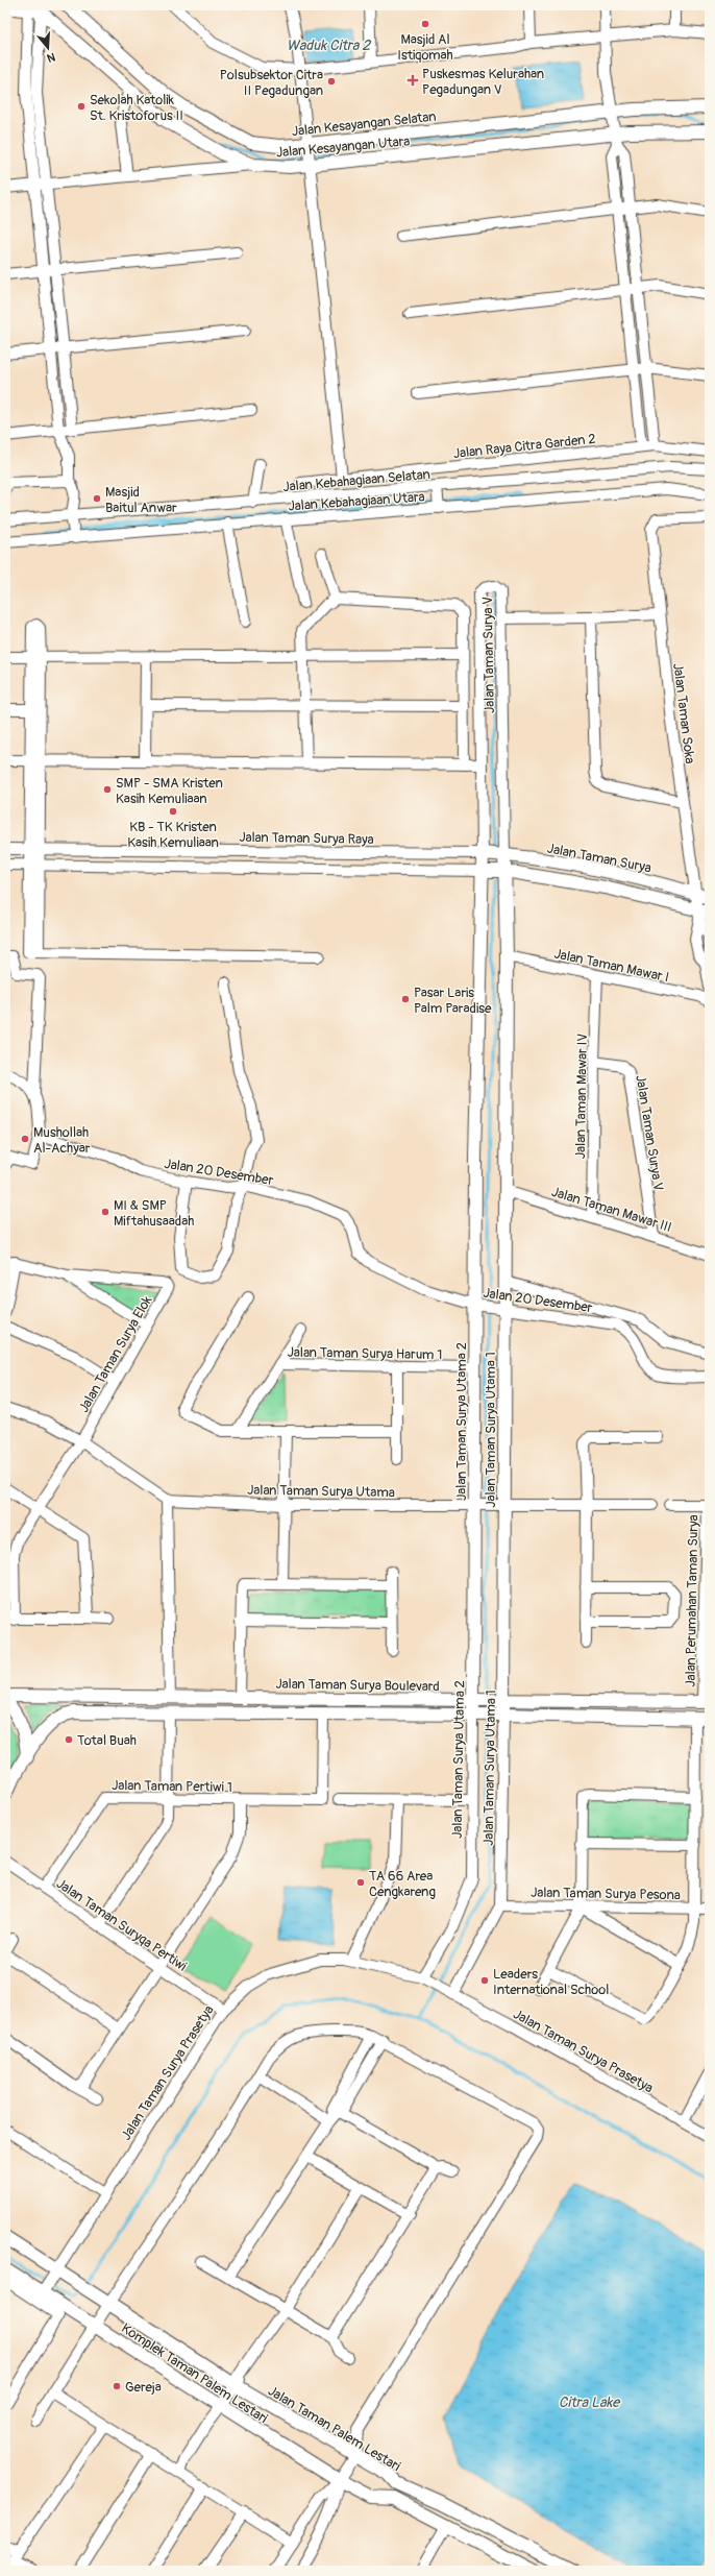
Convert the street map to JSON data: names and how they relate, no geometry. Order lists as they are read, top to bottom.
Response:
{
  "streets": {
    "street": [
      "Jalan Kesayangan Selatan",
      "Jalan Kesayangan Utara",
      "Jalan Raya Citra Garden 2",
      "Jalan Kebahagiaan Selatan",
      "Jalan Kebahagiaan Utara",
      "Jalan Taman Surya V",
      "Jalan Taman Soka",
      "Jalan Taman Surya Raya",
      "Jalan Taman Surya",
      "Jalan Taman Mawar I",
      "Jalan Taman Mawar IV",
      "Jalan 20 Desember",
      "Jalan Taman Mawar III",
      "Jalan Taman Surya Harum 1",
      "Jalan Taman Surya Elok",
      "Jalan Taman Surya Utama 2",
      "Jalan Taman Surya Utama 1",
      "Jalan Taman Surya Utama",
      "Jalan Perumahan Taman Surya",
      "Jalan Taman Surya Boulevard",
      "Jalan Taman Pertiwi 1",
      "Jalan Taman Surya Pesona",
      "Jalan Taman Suryqa Pertiwi",
      "Jalan Taman Surya Prasetya",
      "Komplek Taman Palem Lestari",
      "Jalan Taman Palem Lestari"
    ]
  },
  "crossings": [
    ["Jalan Kesayangan Selatan", "Jalan Kesayangan Utara"],
    ["Jalan Taman Surya V", "Jalan Taman Surya Raya"],
    ["Jalan Taman Surya V", "Jalan Taman Surya"],
    ["Jalan Taman Surya V", "Jalan Taman Mawar IV"],
    ["Jalan Taman Surya V", "Jalan Taman Mawar III"],
    ["Jalan Taman Surya V", "Jalan Taman Surya Utama 2"],
    ["Jalan Taman Surya V", "Jalan Taman Surya Utama 1"],
    ["Jalan Taman Soka", "Jalan Taman Surya"],
    ["Jalan Taman Surya Raya", "Jalan Taman Surya"],
    ["Jalan Taman Surya Raya", "Jalan Taman Surya Utama 2"],
    ["Jalan Taman Surya", "Jalan Taman Surya Utama 2"],
    ["Jalan Taman Surya", "Jalan Taman Surya Utama 1"],
    ["Jalan Taman Mawar I", "Jalan Taman Mawar IV"],
    ["Jalan Taman Mawar I", "Jalan Taman Surya Utama 1"],
    ["Jalan Taman Mawar IV", "Jalan Taman Mawar III"],
    ["Jalan 20 Desember", "Jalan Taman Surya Utama 2"],
    ["Jalan 20 Desember", "Jalan Taman Surya Utama 1"],
    ["Jalan Taman Mawar III", "Jalan Taman Surya Utama 1"],
    ["Jalan Taman Surya Harum 1", "Jalan Taman Surya Utama 2"],
    ["Jalan Taman Surya Utama 2", "Jalan Taman Surya Utama"],
    ["Jalan Taman Surya Utama 2", "Jalan Taman Surya Boulevard"],
    ["Jalan Taman Surya Utama 2", "Jalan Taman Surya Prasetya"],
    ["Jalan Taman Surya Utama 1", "Jalan Taman Surya Utama"],
    ["Jalan Taman Surya Utama 1", "Jalan Taman Surya Boulevard"],
    ["Jalan Taman Surya Utama 1", "Jalan Taman Surya Pesona"],
    ["Jalan Taman Surya Utama 1", "Jalan Taman Surya Prasetya"],
    ["Jalan Perumahan Taman Surya", "Jalan Taman Surya Boulevard"],
    ["Jalan Taman Pertiwi 1", "Jalan Taman Suryqa Pertiwi"],
    ["Jalan Taman Suryqa Pertiwi", "Jalan Taman Surya Prasetya"],
    ["Jalan Taman Surya Prasetya", "Komplek Taman Palem Lestari"],
    ["Jalan Taman Surya Prasetya", "Jalan Taman Palem Lestari"]
  ],
  "water": ["Waduk Citra 2", "Citra Lake"],
  "places": {
    "other": [
      "Masjid Al Istiqomah",
      "Polsubsektor Citra II Pegadungan",
      "Sekolah Katolik St. Kristoforus II",
      "Masjid Baitul Anwar",
      "SMP - SMA Kristen Kasih Kemuliaan",
      "KB - TK Kristen Kasih Kemuliaan",
      "Pasar Laris Palm Paradise",
      "Mushollah Al-Achyar",
      "MI & SMP Miftahusaadah",
      "Total Buah",
      "TA 66 Area Cengkareng",
      "Leaders International School",
      "Gereja"
    ],
    "health": ["Puskesmas Kelurahan Pegadungan V"]
  },
  "north": "bottom"
}
